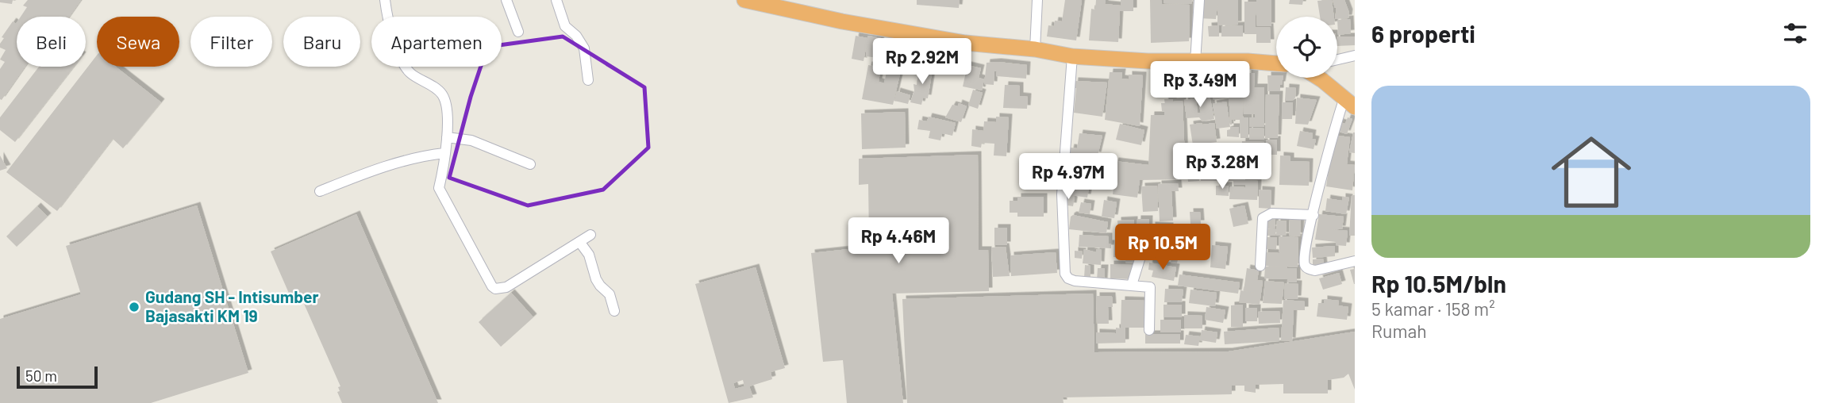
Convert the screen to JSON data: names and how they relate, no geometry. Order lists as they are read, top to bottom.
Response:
{
  "places": ["Gudang SH - Intisumber Bajasakti KM 19"],
  "scale_bar": "50 m",
  "page": {
    "heading": "6 properti",
    "chip": [
      "Beli",
      "Sewa",
      "Filter",
      "Baru",
      "Apartemen"
    ],
    "price": [
      "Rp 2.92M",
      "Rp 3.49M",
      "Rp 3.28M",
      "Rp 4.97M",
      "Rp 4.46M",
      "Rp 10.5M"
    ],
    "list": [
      {
        "name": "Rp 10.5M/bln",
        "note": "5 kamar · 158 m² · Rumah"
      }
    ],
    "scale": "50 m"
  }
}
